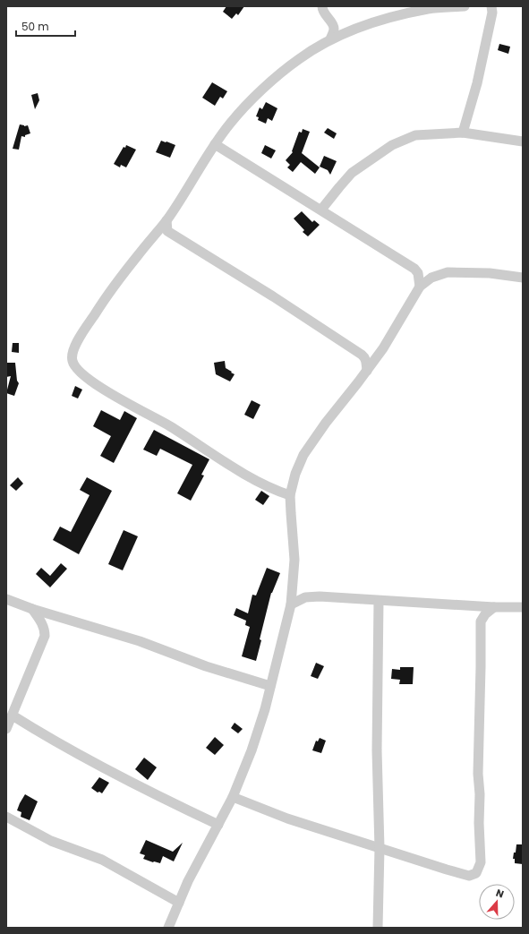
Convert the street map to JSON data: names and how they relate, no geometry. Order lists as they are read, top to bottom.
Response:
{
  "scale_bar": "50 m",
  "north": "top"
}
